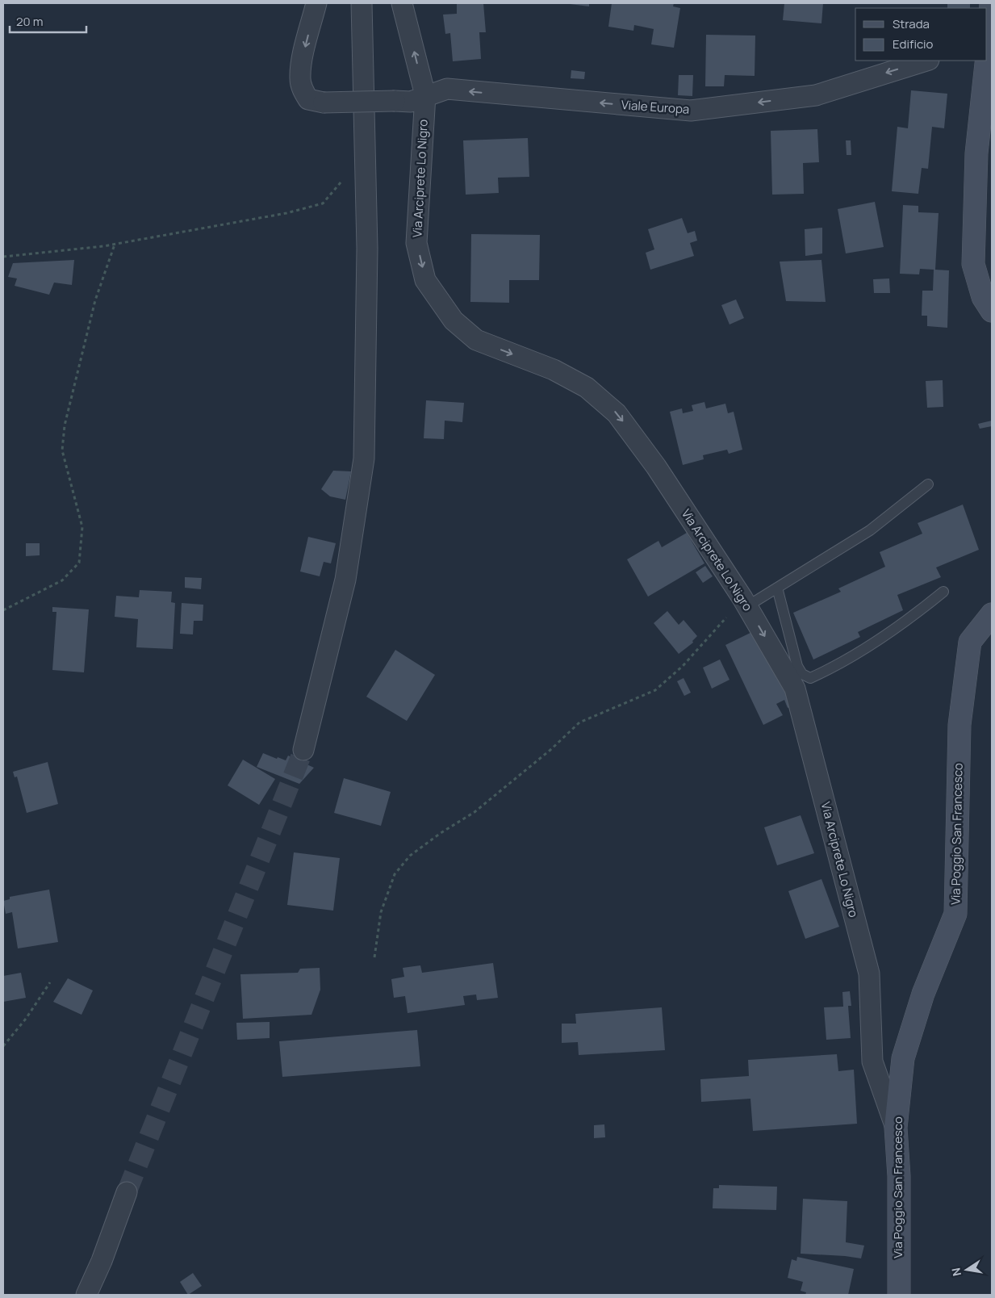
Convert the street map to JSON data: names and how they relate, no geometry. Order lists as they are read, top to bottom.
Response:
{
  "streets": {
    "street": ["Viale Europa", "Via Arciprete Lo Nigro", "Via Poggio San Francesco"]
  },
  "crossings": [
    ["Viale Europa", "Via Arciprete Lo Nigro"],
    ["Via Arciprete Lo Nigro", "Via Poggio San Francesco"]
  ],
  "one_way": ["Via Arciprete Lo Nigro"],
  "legend": ["Strada", "Edificio"],
  "scale_bar": "20 m",
  "north": "left"
}
